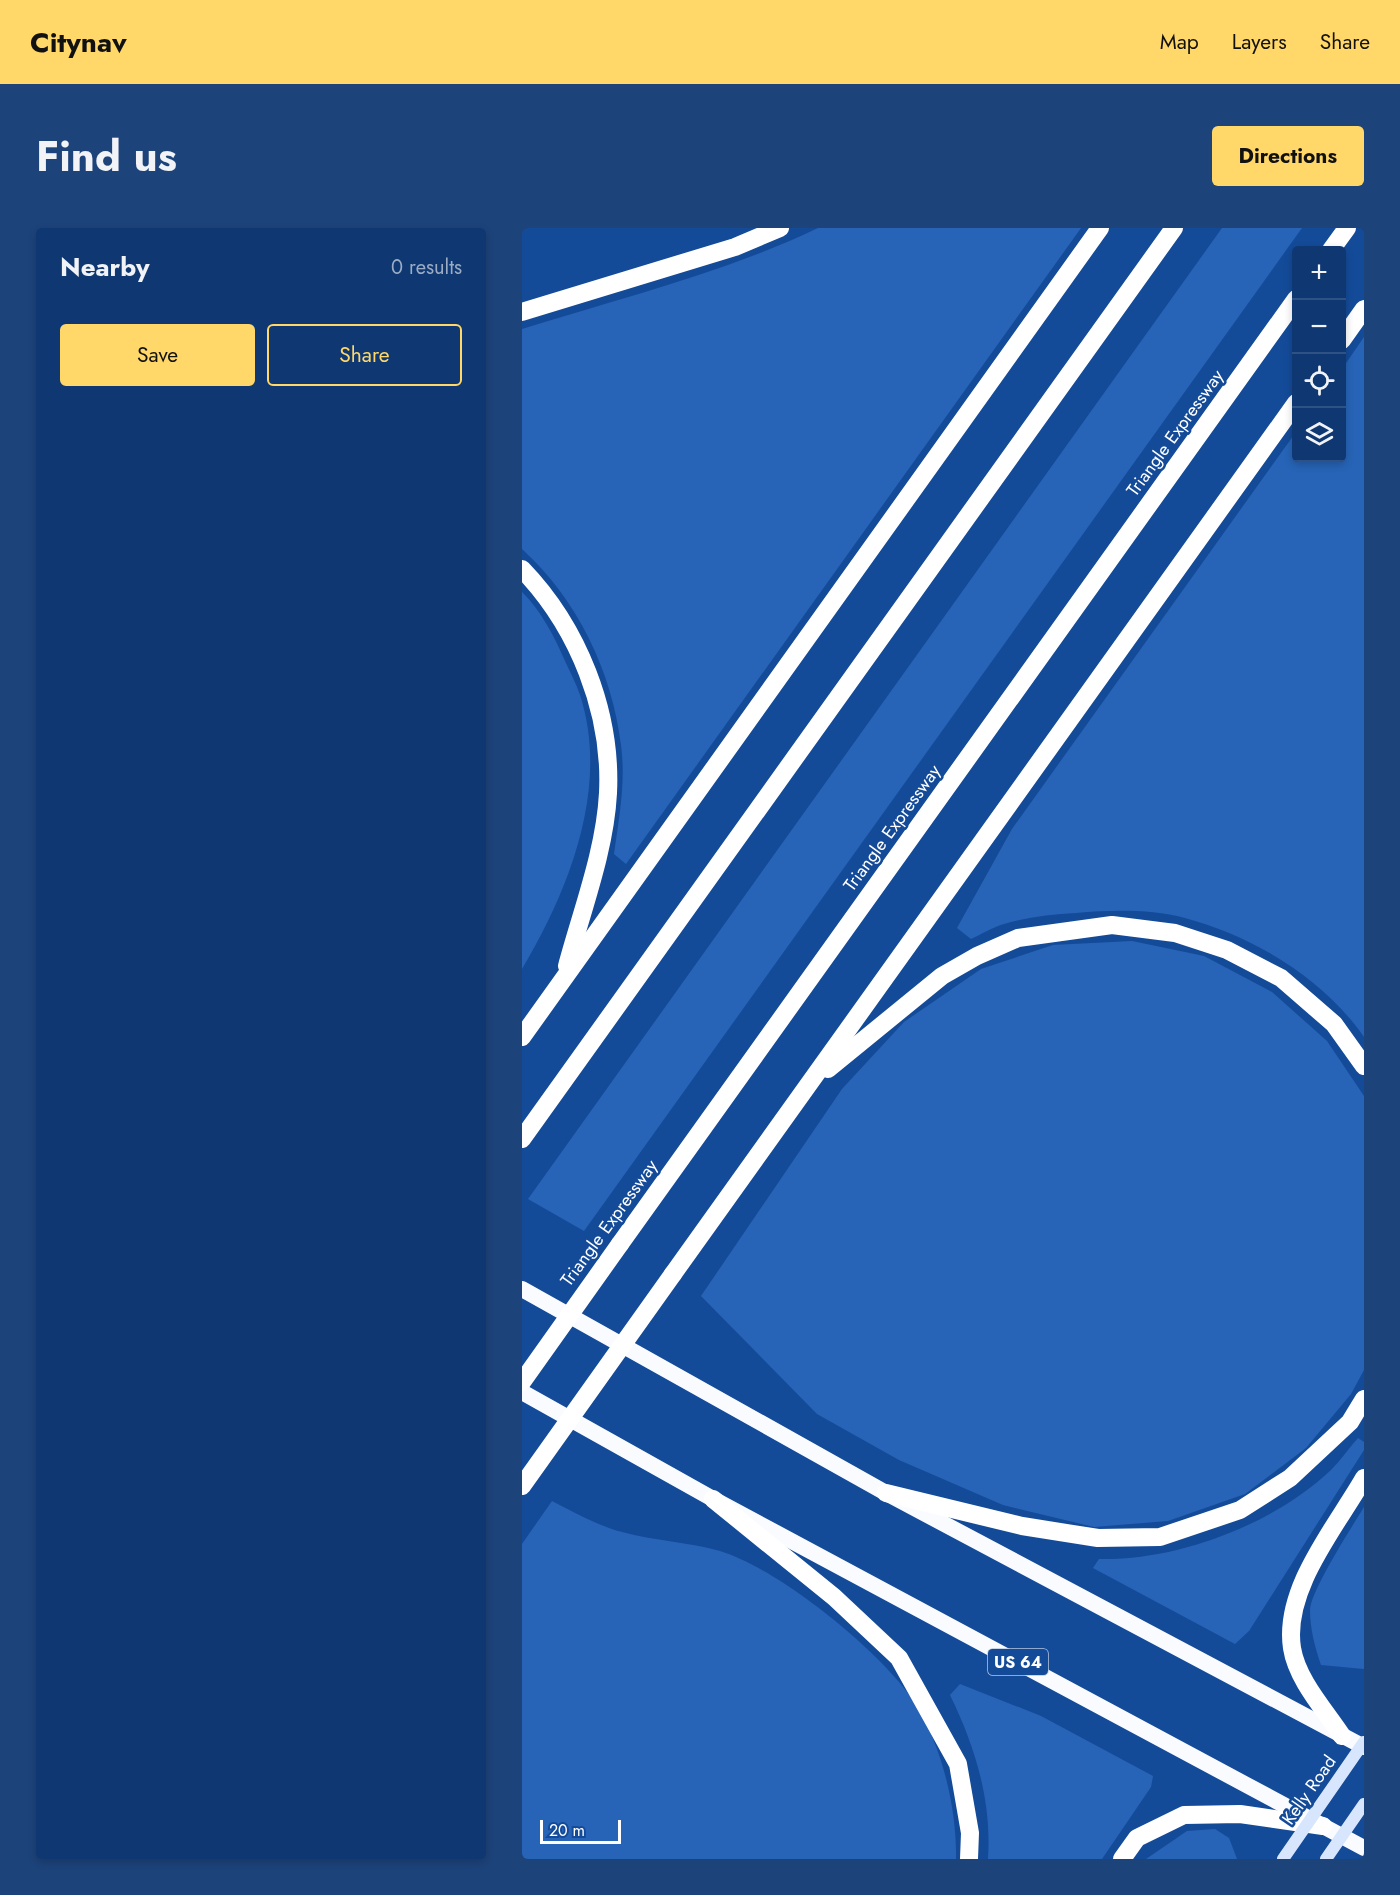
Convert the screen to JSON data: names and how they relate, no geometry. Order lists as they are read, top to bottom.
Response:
{
  "streets": {
    "highway": ["Triangle Expressway", "US 64"],
    "main road": ["Kelly Road"]
  },
  "scale_bar": "20 m",
  "page": {
    "header": "Citynav",
    "nav": ["Map", "Layers", "Share"],
    "title": "Find us",
    "buttons": [
      "Directions",
      ["Save", "Share"]
    ],
    "heading": ["Nearby", "0 results"],
    "map_buttons": ["+", "−"],
    "scale": "20 m"
  }
}
